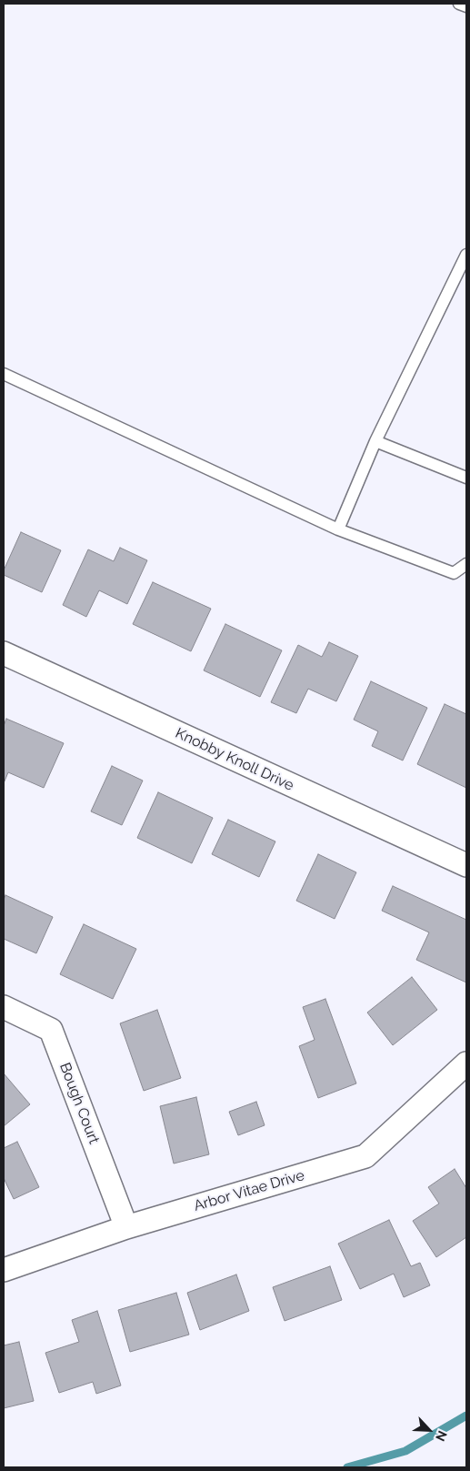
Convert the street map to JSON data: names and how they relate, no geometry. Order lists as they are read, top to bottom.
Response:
{
  "streets": {
    "street": ["Knobby Knoll Drive", "Bough Court", "Arbor Vitae Drive"]
  },
  "crossings": [
    ["Bough Court", "Arbor Vitae Drive"]
  ],
  "north": "bottom right"
}
